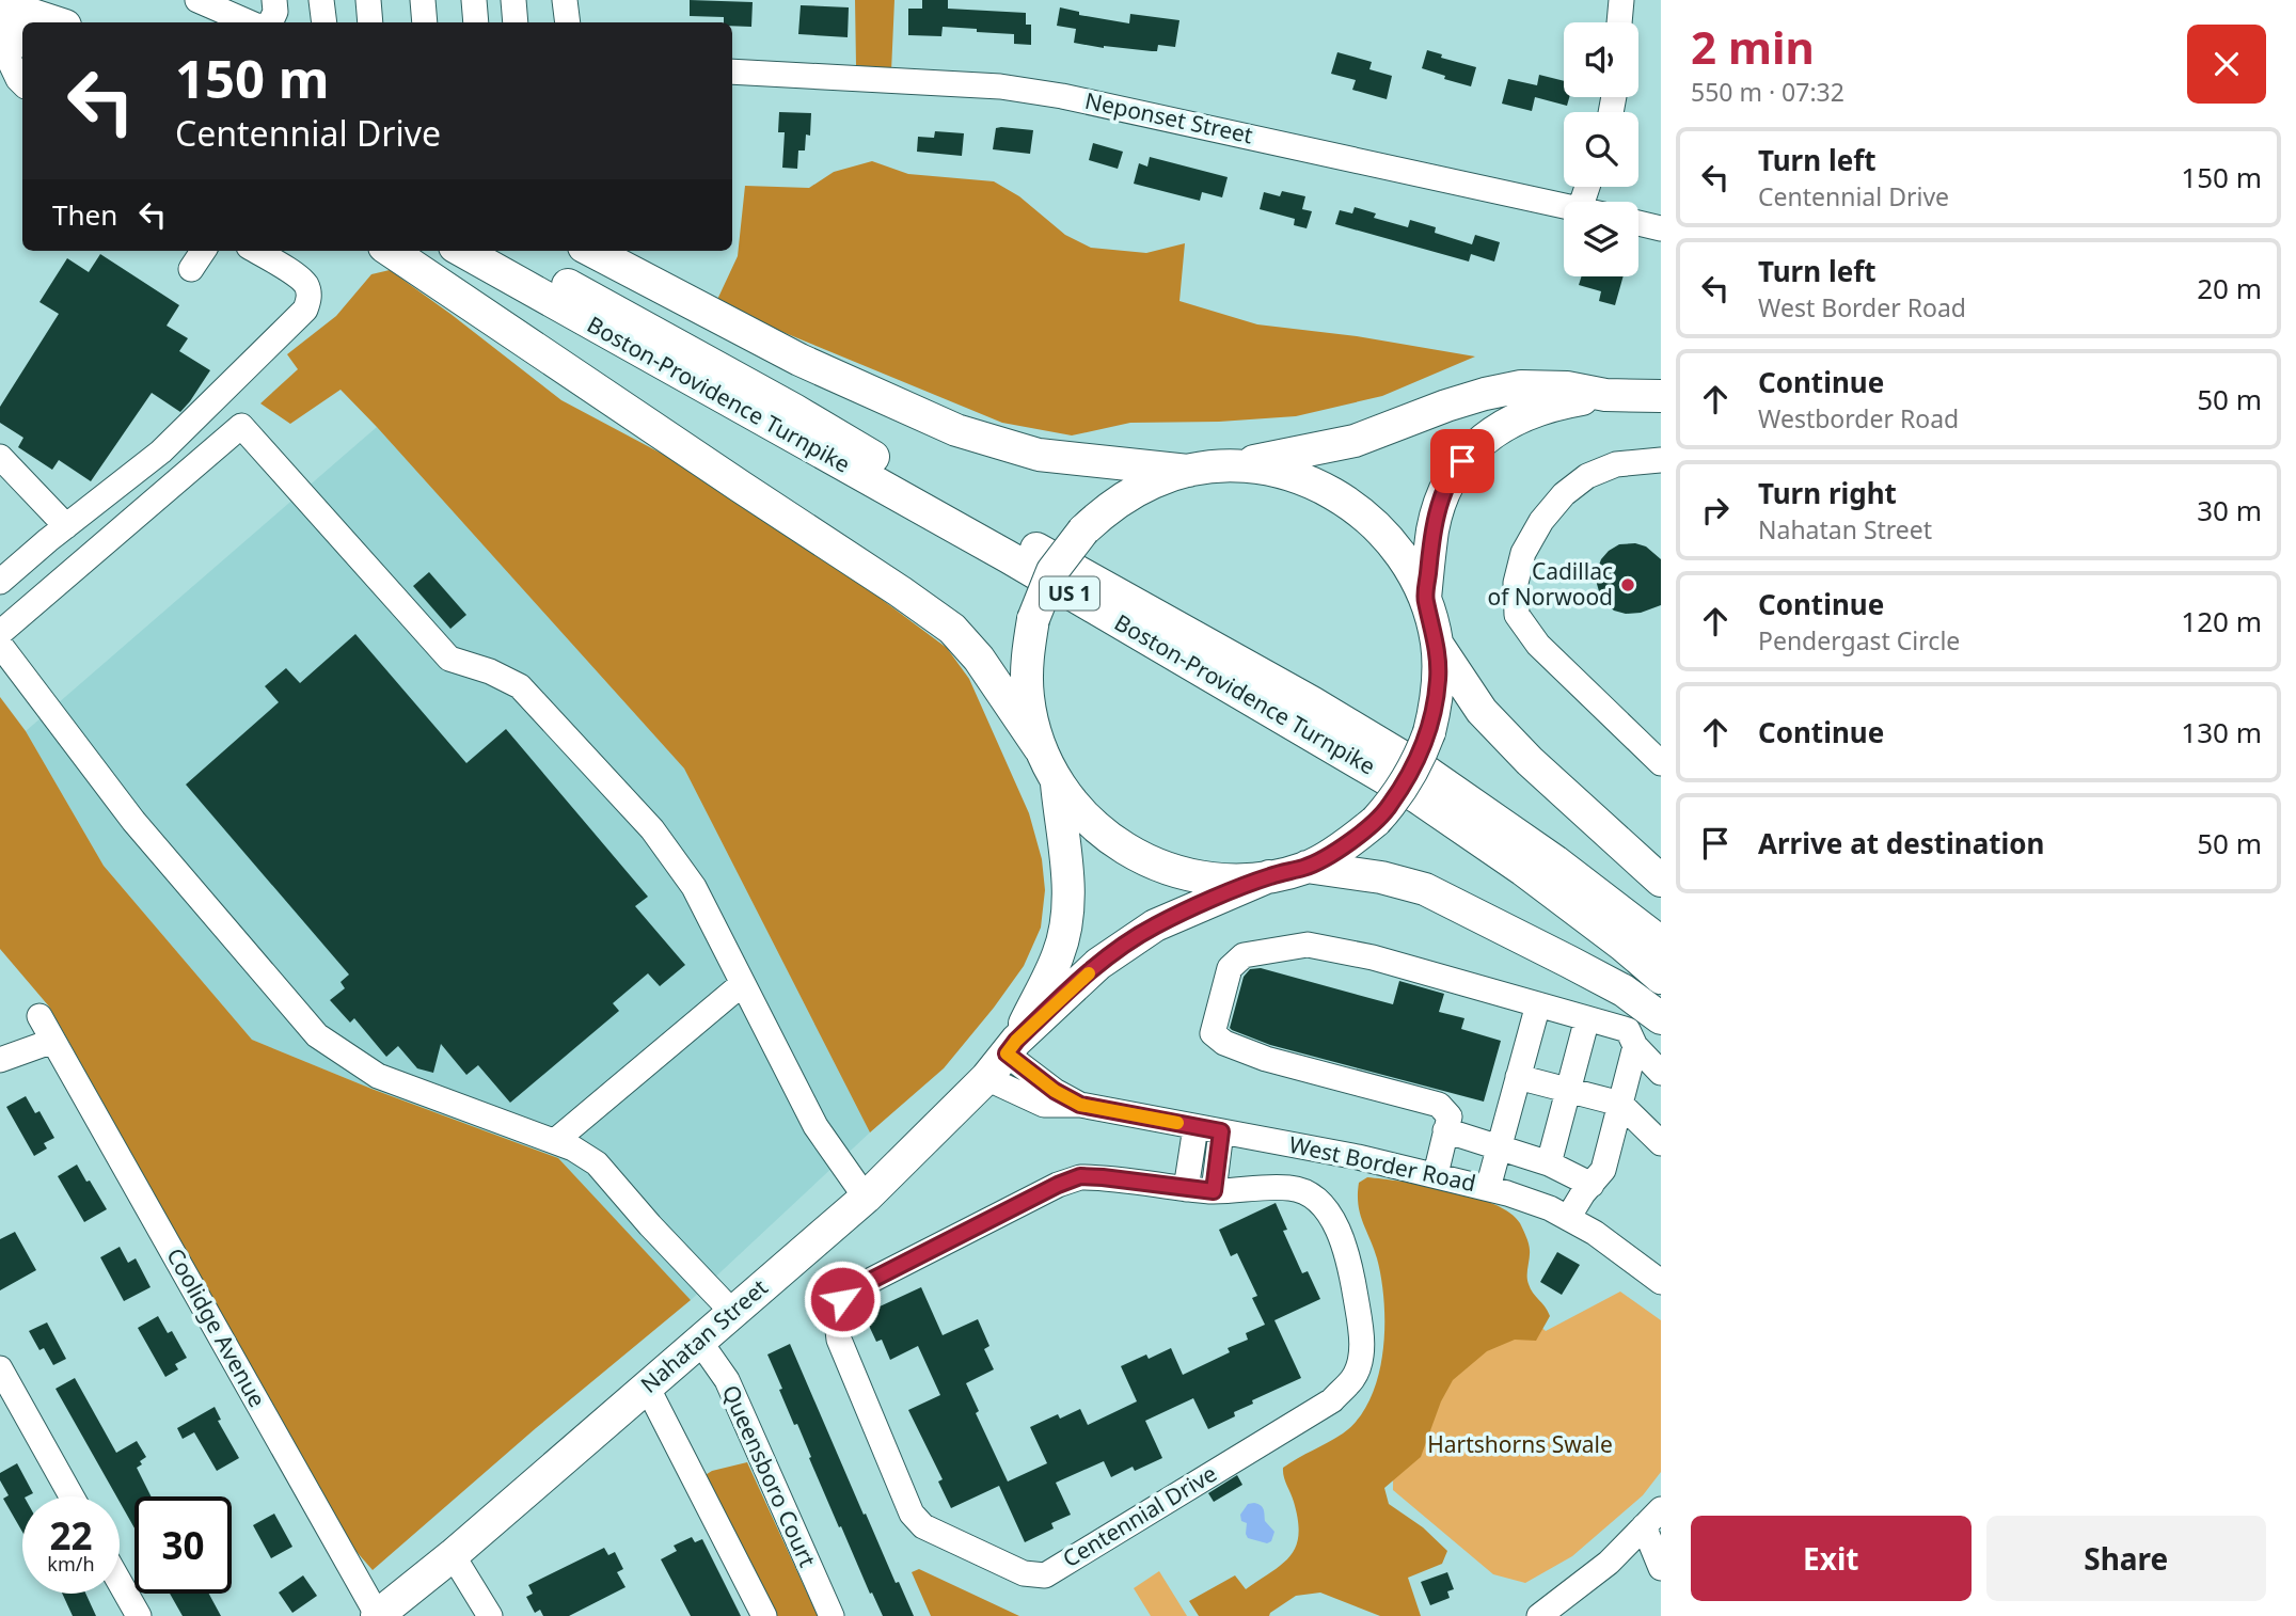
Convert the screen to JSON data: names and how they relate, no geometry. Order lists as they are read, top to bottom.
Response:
{
  "streets": {
    "main road": ["Boston-Providence Turnpike", "US 1", "Nahatan Street"],
    "street": [
      "Neponset Street",
      "West Border Road",
      "Coolidge Avenue",
      "Queensboro Court",
      "Centennial Drive"
    ]
  },
  "crossings": [
    ["West Border Road", "Nahatan Street"],
    ["Coolidge Avenue", "Nahatan Street"],
    ["Nahatan Street", "Queensboro Court"]
  ],
  "parks": ["Hartshorns Swale"],
  "places": ["Cadillac of Norwood"],
  "page": {
    "heading": ["2 min", "550 m · 07:32"],
    "turn": ["150 m", "Centennial Drive"],
    "list": [
      {
        "name": "Turn left",
        "note": "Centennial Drive",
        "value": "150 m"
      },
      {
        "name": "Turn left",
        "note": "West Border Road",
        "value": "20 m"
      },
      {
        "name": "Continue",
        "note": "Westborder Road",
        "value": "50 m"
      },
      {
        "name": "Turn right",
        "note": "Nahatan Street",
        "value": "30 m"
      },
      {
        "name": "Continue",
        "note": "Pendergast Circle",
        "value": "120 m"
      },
      {
        "name": "Continue",
        "value": "130 m"
      },
      {
        "name": "Arrive at destination",
        "value": "50 m"
      }
    ],
    "then": "Then",
    "speed": "22 km/h",
    "limit": "30",
    "buttons": ["Exit", "Share"]
  }
}
